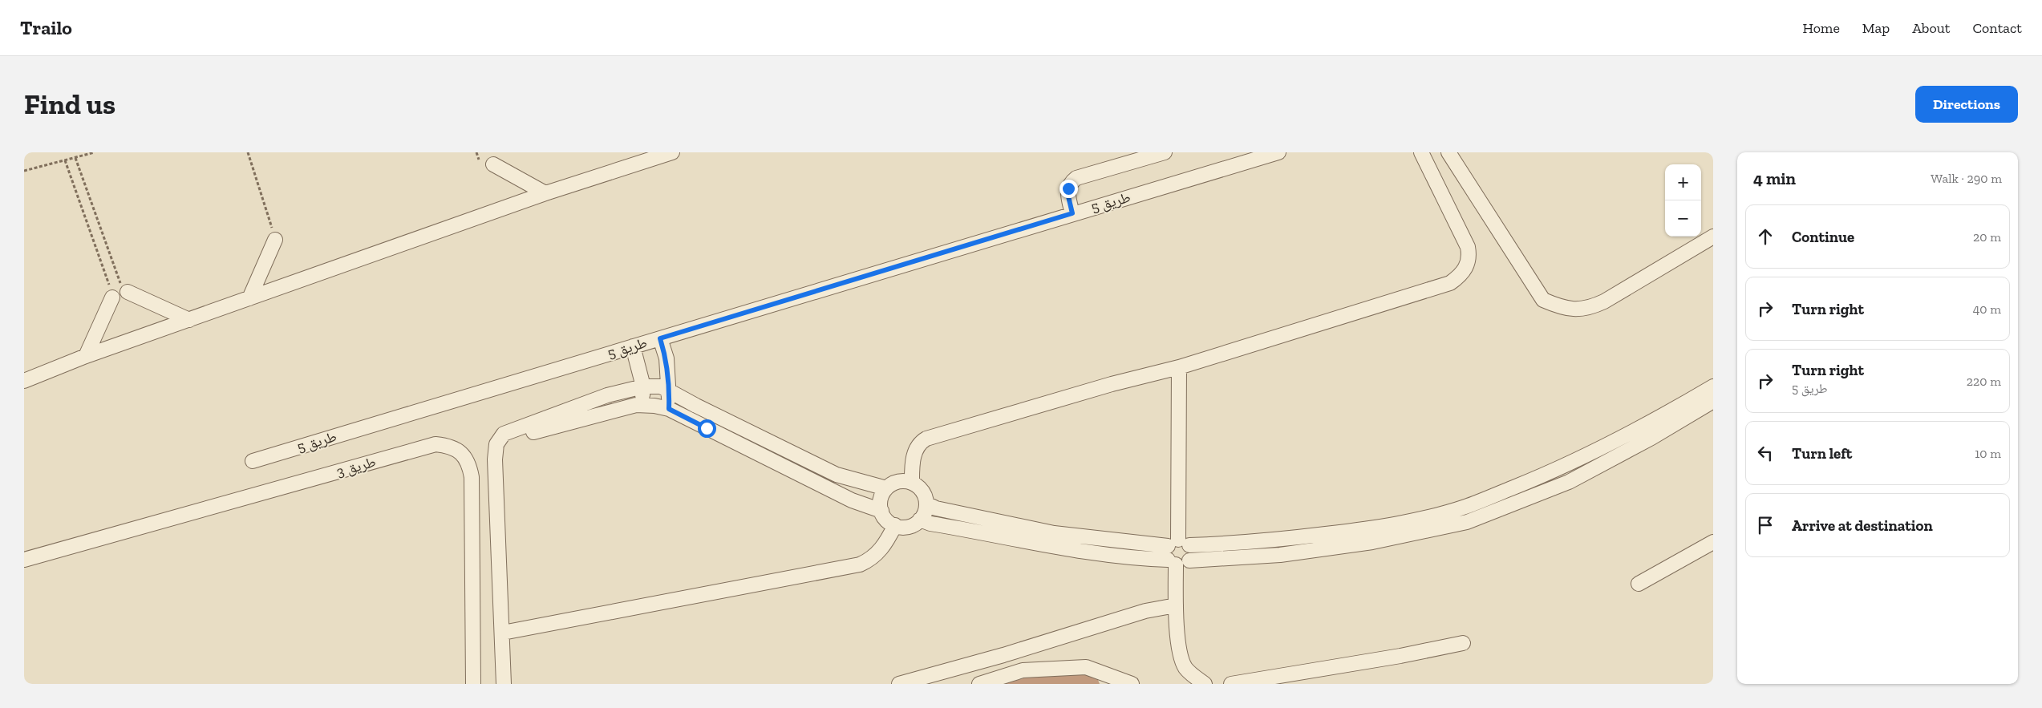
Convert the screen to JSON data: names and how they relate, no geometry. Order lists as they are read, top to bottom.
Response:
{
  "streets": {
    "street": ["طريق 5", "طريق 3"]
  },
  "page": {
    "header": "Trailo",
    "nav": [
      "Home",
      "Map",
      "About",
      "Contact"
    ],
    "buttons": "Directions",
    "title": "Find us",
    "heading": ["4 min", "Walk · 290 m"],
    "map_buttons": ["+", "−"],
    "list": [
      ["Continue", "20 m"],
      ["Turn right", "40 m"],
      ["Turn right", "طريق 5", "220 m"],
      ["Turn left", "10 m"],
      "Arrive at destination"
    ]
  }
}
